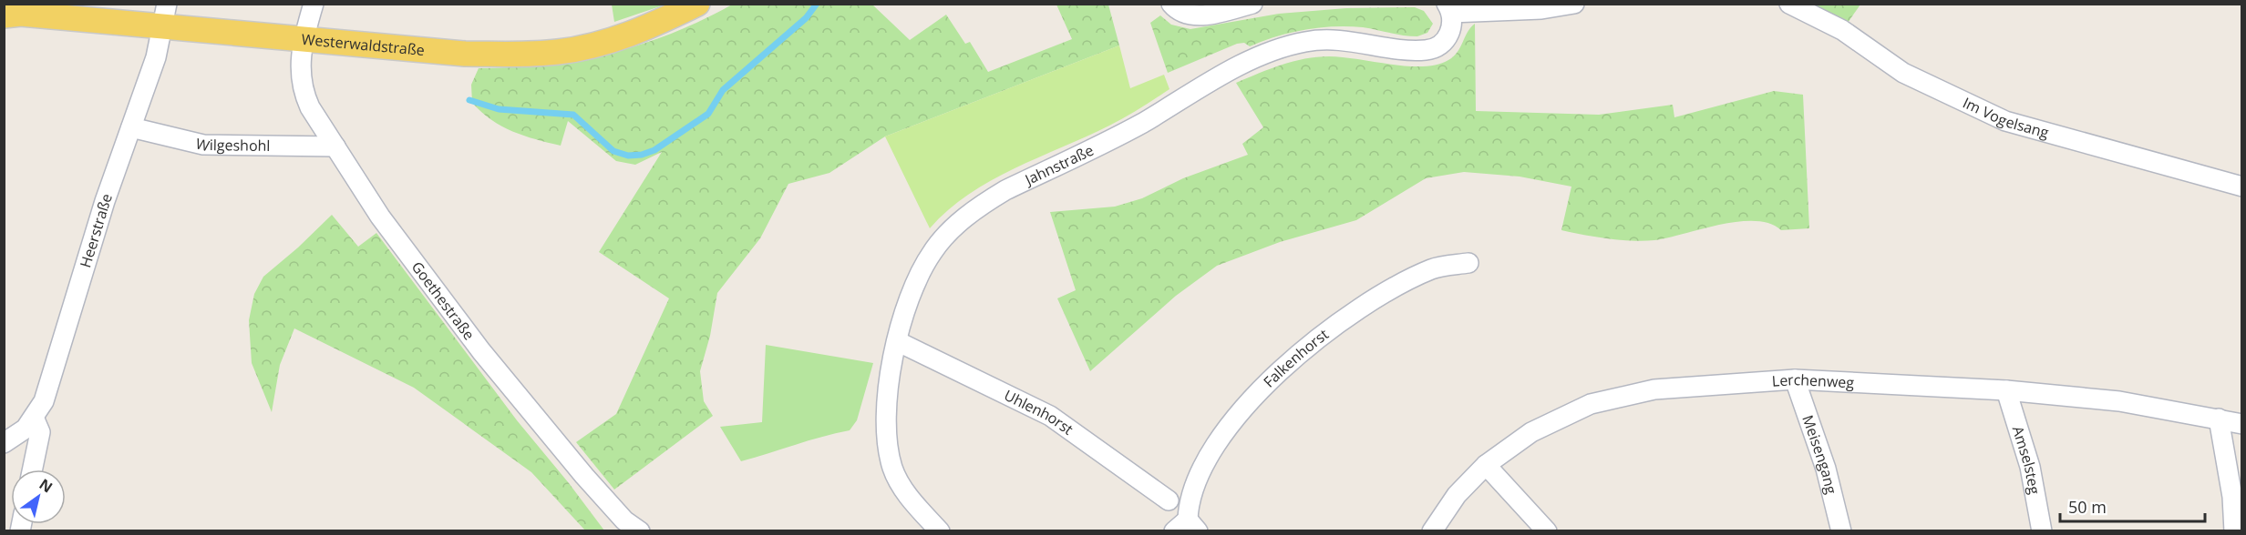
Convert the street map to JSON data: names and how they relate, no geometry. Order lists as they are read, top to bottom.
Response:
{
  "streets": {
    "main road": ["Westerwaldstraße"],
    "street": [
      "Im Vogelsang",
      "Wilgeshohl",
      "Jahnstraße",
      "Heerstraße",
      "Goethestraße",
      "Falkenhorst",
      "Lerchenweg",
      "Uhlenhorst",
      "Meisengang",
      "Amselsteg"
    ]
  },
  "crossings": [
    ["Westerwaldstraße", "Heerstraße"],
    ["Westerwaldstraße", "Goethestraße"],
    ["Wilgeshohl", "Heerstraße"],
    ["Wilgeshohl", "Goethestraße"],
    ["Jahnstraße", "Uhlenhorst"],
    ["Lerchenweg", "Meisengang"],
    ["Lerchenweg", "Amselsteg"]
  ],
  "scale_bar": "50 m",
  "north": "top right"
}
